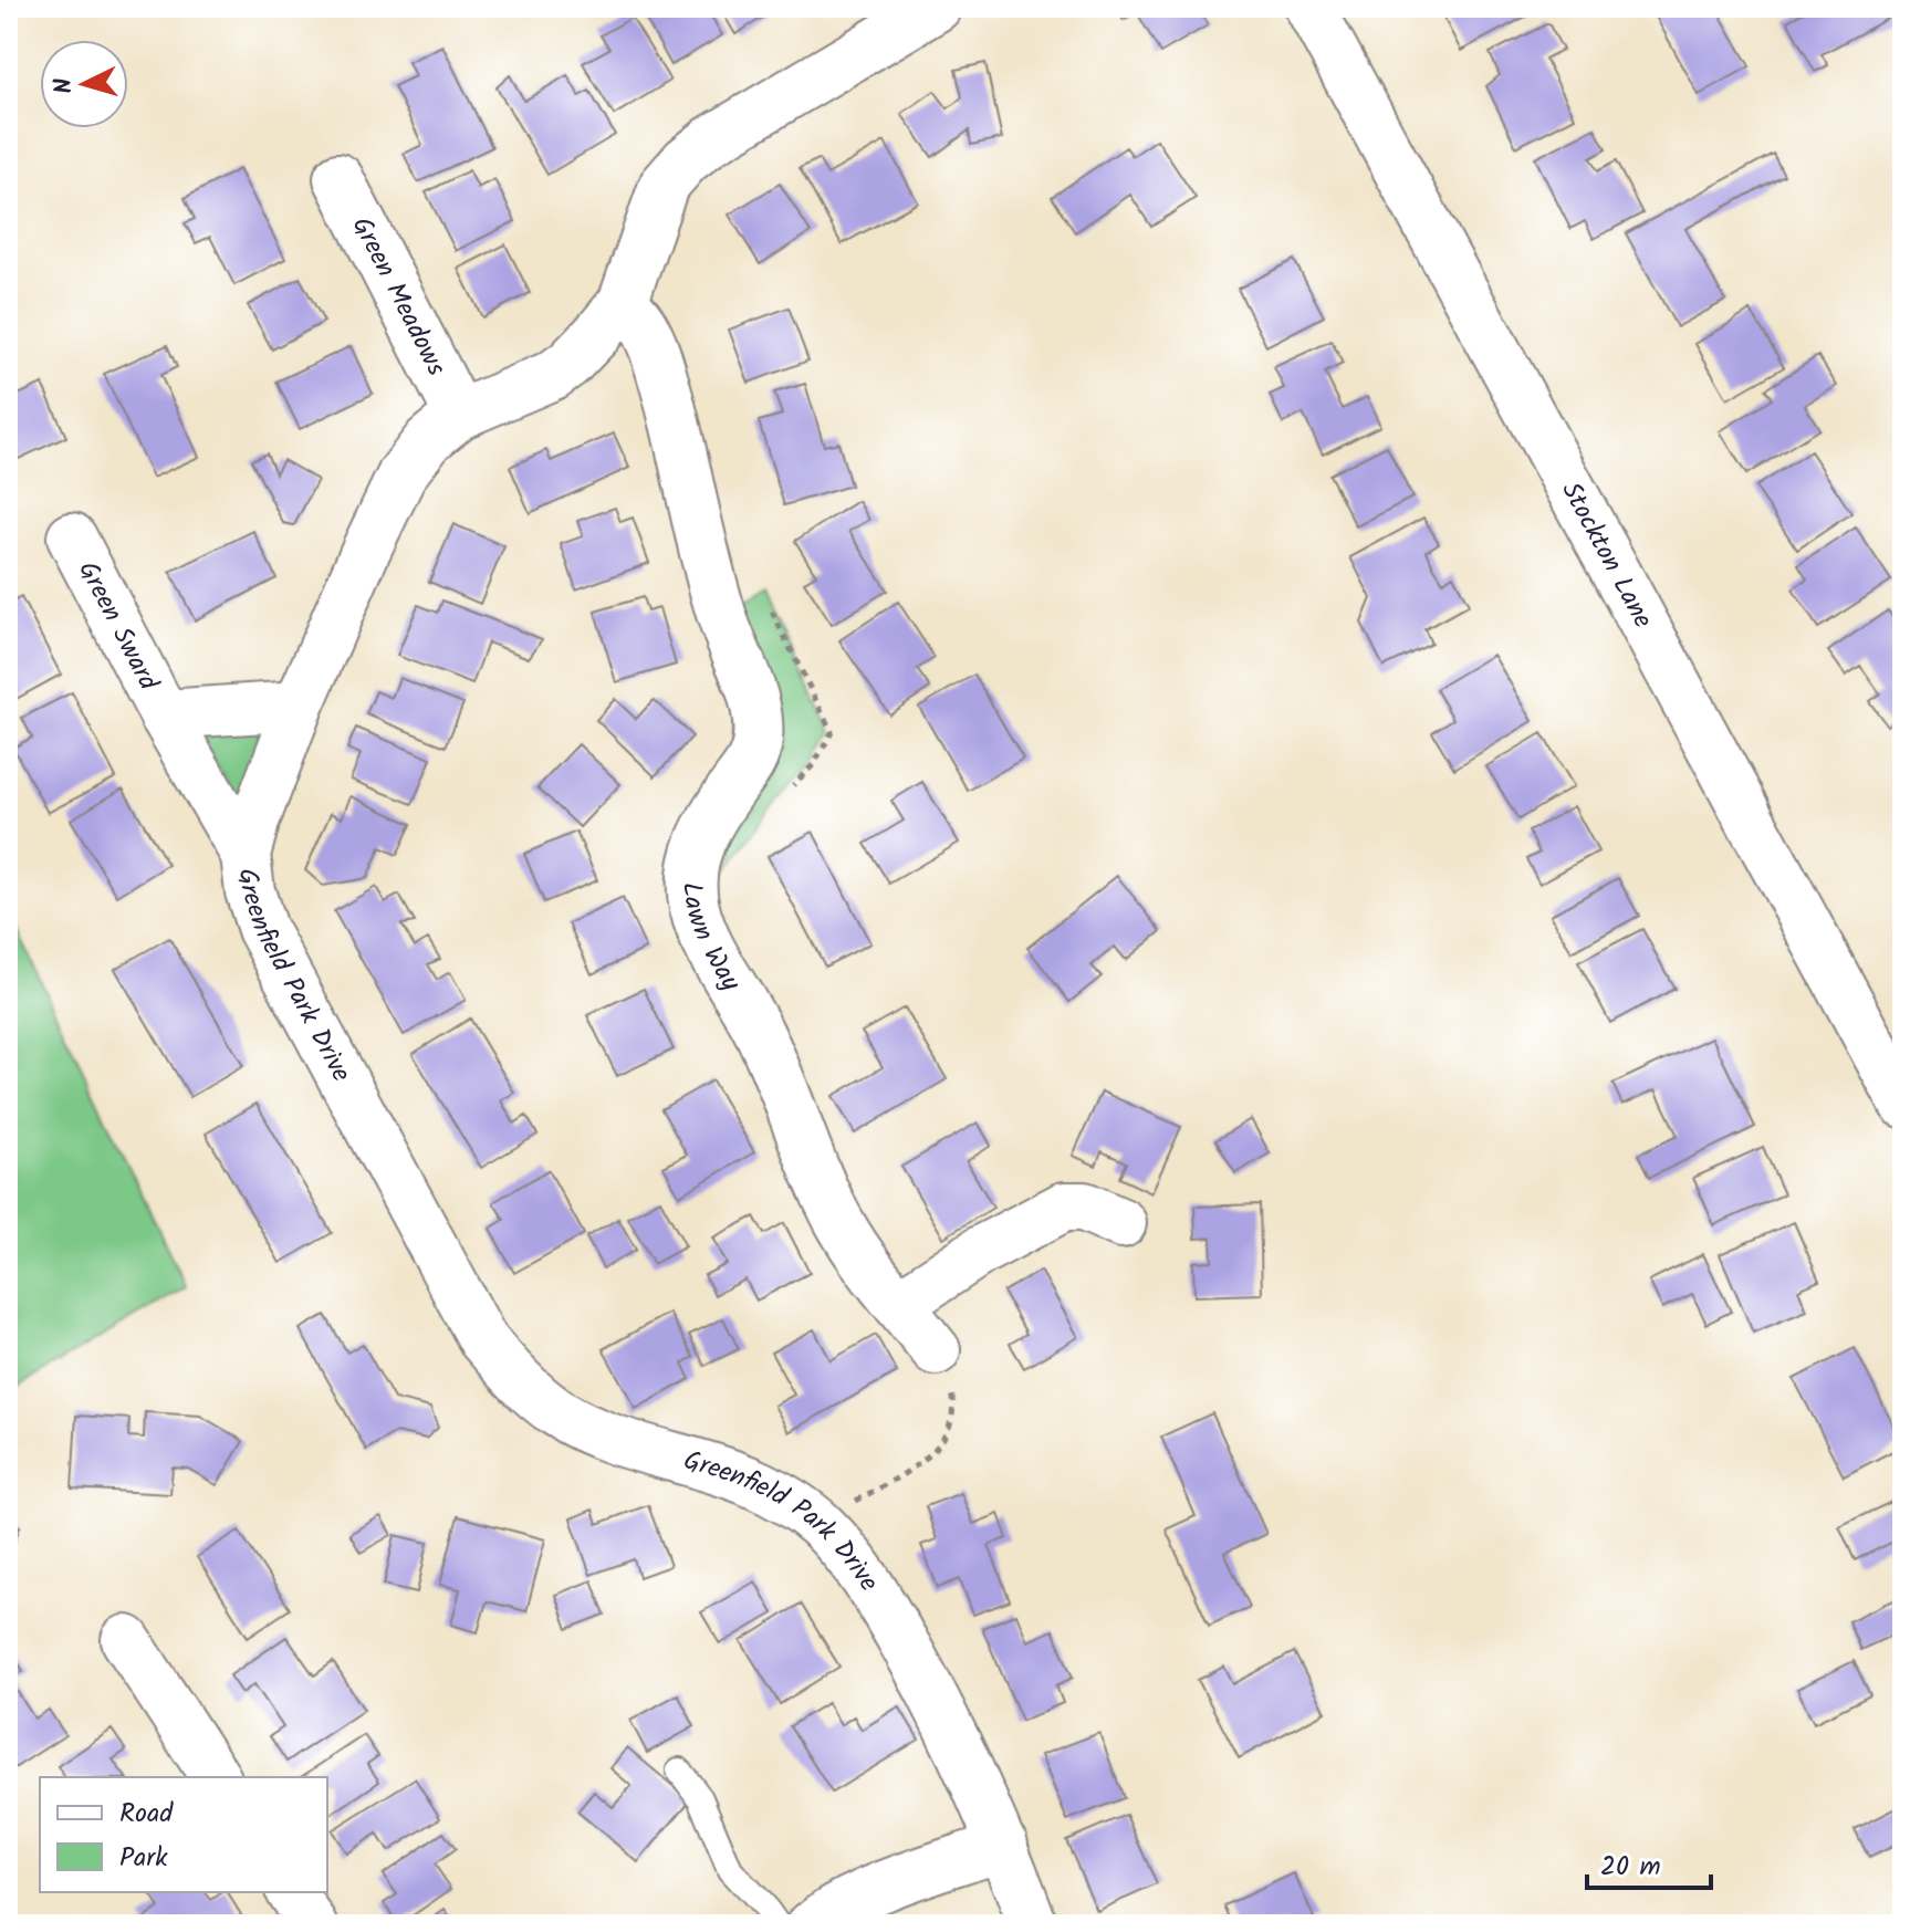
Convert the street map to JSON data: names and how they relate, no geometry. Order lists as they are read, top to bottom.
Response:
{
  "streets": {
    "street": [
      "Green Meadows",
      "Stockton Lane",
      "Green Sward",
      "Lawn Way",
      "Greenfield Park Drive"
    ]
  },
  "crossings": [
    ["Green Meadows", "Greenfield Park Drive"],
    ["Green Sward", "Greenfield Park Drive"],
    ["Lawn Way", "Greenfield Park Drive"]
  ],
  "legend": ["Road", "Park"],
  "scale_bar": "20 m",
  "north": "left"
}
